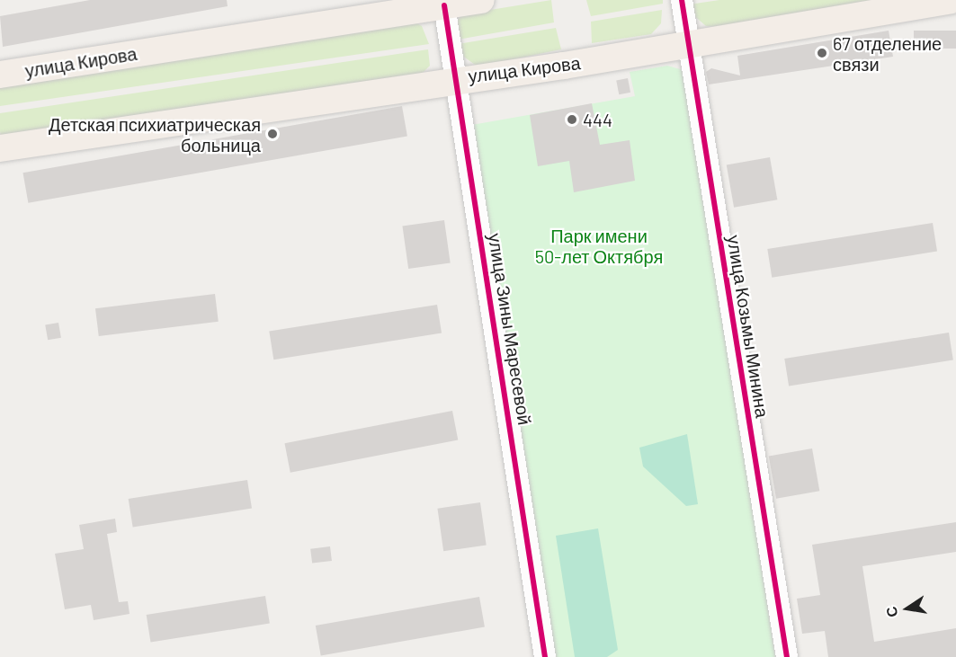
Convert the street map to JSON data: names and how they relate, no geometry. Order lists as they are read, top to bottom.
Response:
{
  "streets": {
    "main road": ["улица Кирова"],
    "street": ["улица Козьмы Минина", "улица Зины Маресевой"]
  },
  "crossings": [
    ["улица Кирова", "улица Козьмы Минина"],
    ["улица Кирова", "улица Зины Маресевой"]
  ],
  "parks": ["Парк имени 50-лет Октября"],
  "places": ["67 отделение связи", "444", "Детская психиатрическая больница"],
  "north": "left"
}
